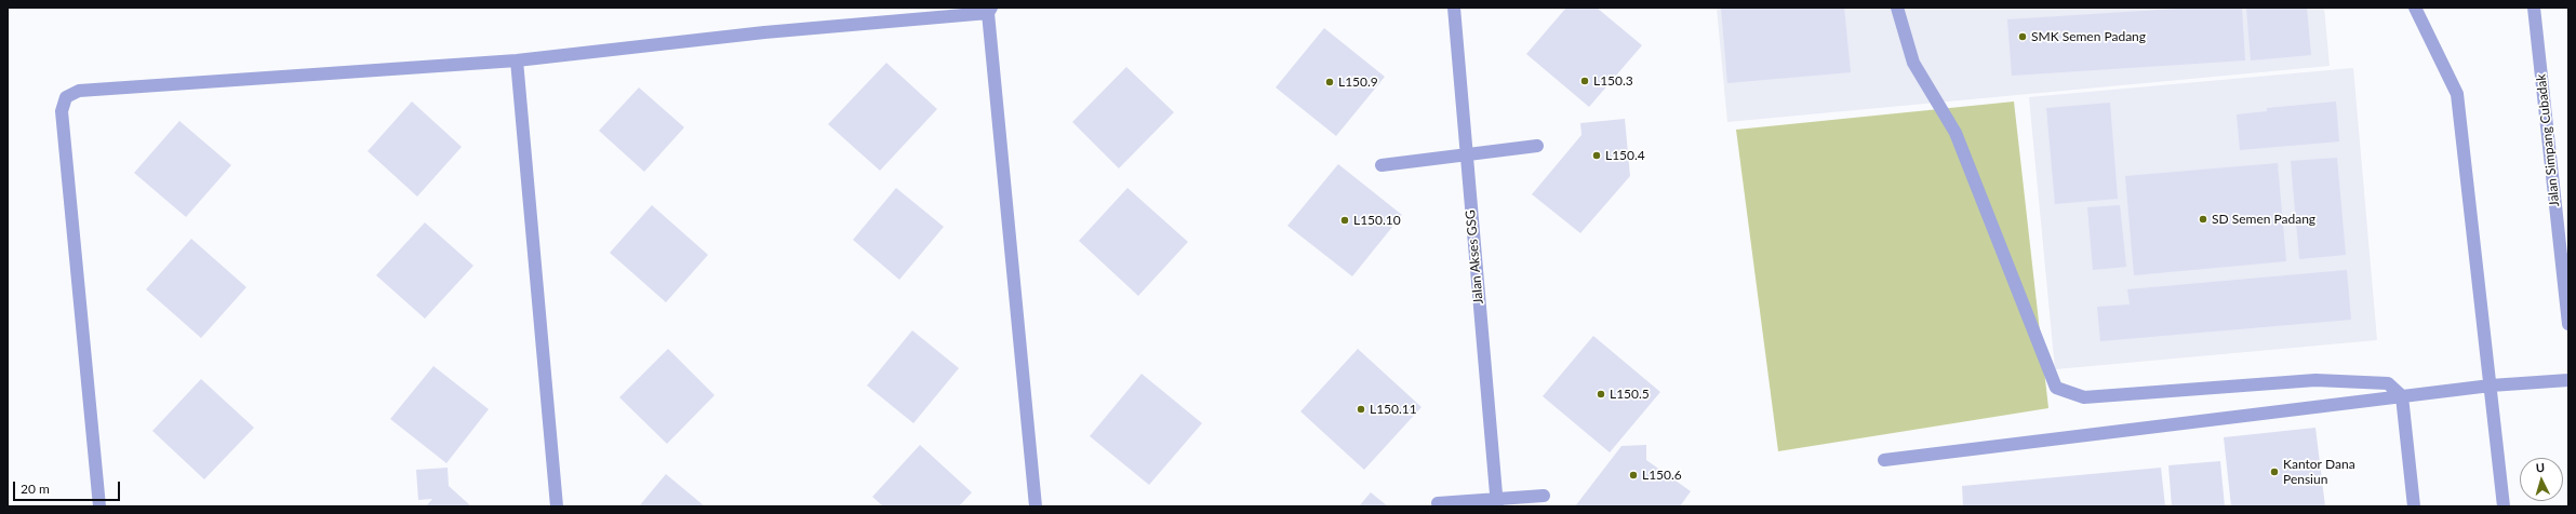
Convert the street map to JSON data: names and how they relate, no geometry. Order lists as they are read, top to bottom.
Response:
{
  "streets": {
    "street": ["Jalan Simpang Cubadak", "Jalan Akses GSG"]
  },
  "places": [
    "SMK Semen Padang",
    "L150.3",
    "L150.9",
    "L150.4",
    "SD Semen Padang",
    "L150.10",
    "L150.5",
    "L150.11",
    "Kantor Dana Pensiun",
    "L150.6"
  ],
  "scale_bar": "20 m",
  "north": "top"
}
